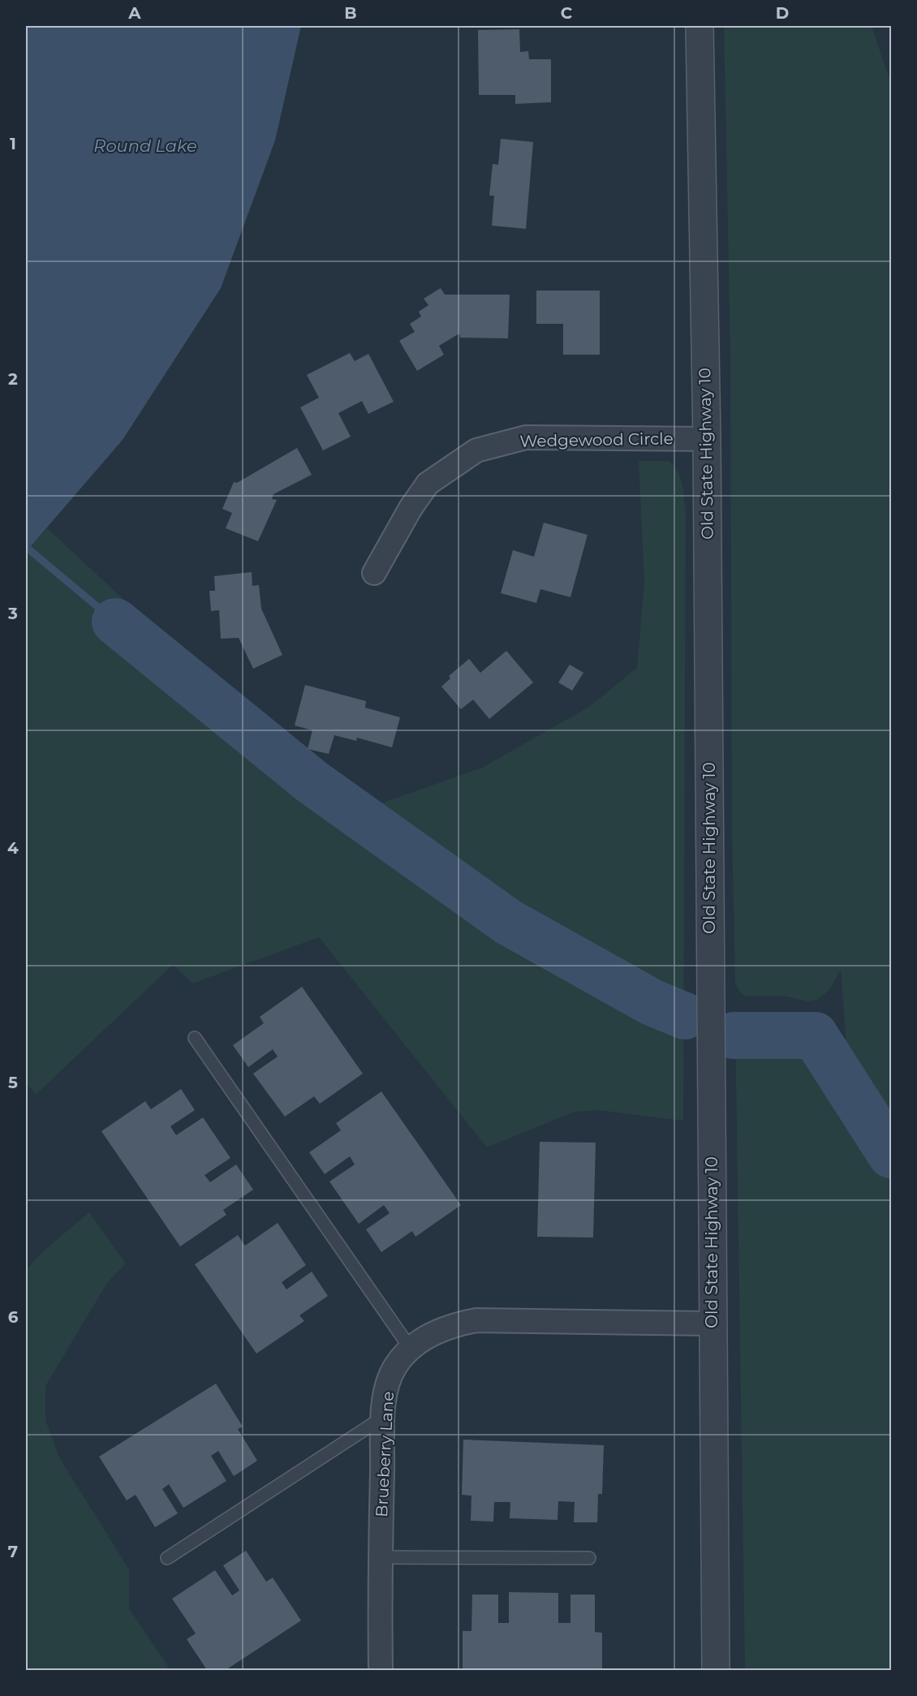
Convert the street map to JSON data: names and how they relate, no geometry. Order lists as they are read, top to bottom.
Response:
{
  "streets": {
    "street": ["Wedgewood Circle", "Old State Highway 10", "Brueberry Lane"]
  },
  "crossings": [
    ["Wedgewood Circle", "Old State Highway 10"],
    ["Old State Highway 10", "Brueberry Lane"]
  ],
  "water": ["Round Lake"],
  "grid": {
    "columns": [
      "A",
      "B",
      "C",
      "D"
    ],
    "rows": [
      "1",
      "2",
      "3",
      "4",
      "5",
      "6",
      "7"
    ]
  }
}
